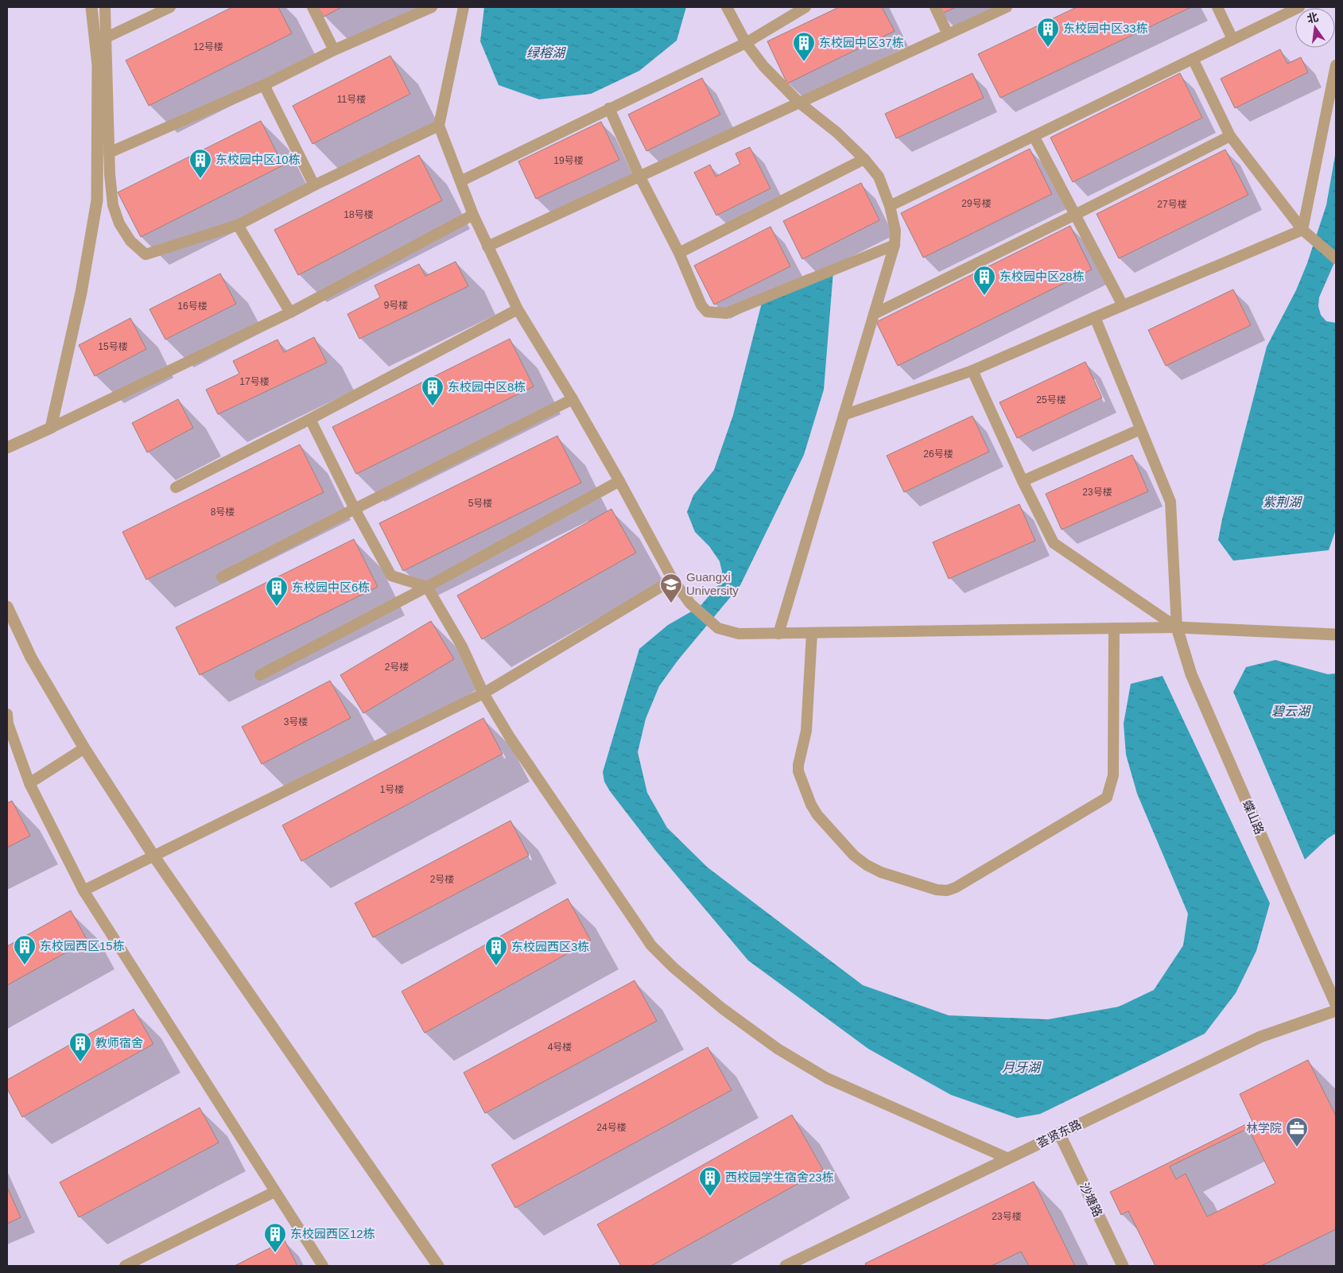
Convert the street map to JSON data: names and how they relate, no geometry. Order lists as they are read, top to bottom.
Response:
{
  "streets": {
    "street": ["蝶山路", "荟贤东路", "沙塘路"]
  },
  "crossings": [
    ["荟贤东路", "沙塘路"]
  ],
  "water": [
    "绿榕湖",
    "紫荆湖",
    "碧云湖",
    "月牙湖"
  ],
  "places": {
    "building": [
      "东校园中区33栋",
      "东校园中区37栋",
      "东校园中区10栋",
      "东校园中区28栋",
      "东校园中区8栋",
      "东校园中区6栋",
      "东校园西区15栋",
      "东校园西区3栋",
      "教师宿舍",
      "西校园学生宿舍23栋",
      "东校园西区12栋"
    ],
    "school or university": ["Guangxi University"],
    "office": ["林学院"]
  },
  "house_numbers": [
    "12号楼",
    "11号楼",
    "19号楼",
    "29号楼",
    "27号楼",
    "18号楼",
    "9号楼",
    "16号楼",
    "15号楼",
    "17号楼",
    "25号楼",
    "26号楼",
    "23号楼",
    "5号楼",
    "8号楼",
    "2号楼",
    "3号楼",
    "1号楼",
    "2号楼",
    "4号楼",
    "24号楼",
    "23号楼"
  ],
  "north": "top"
}
